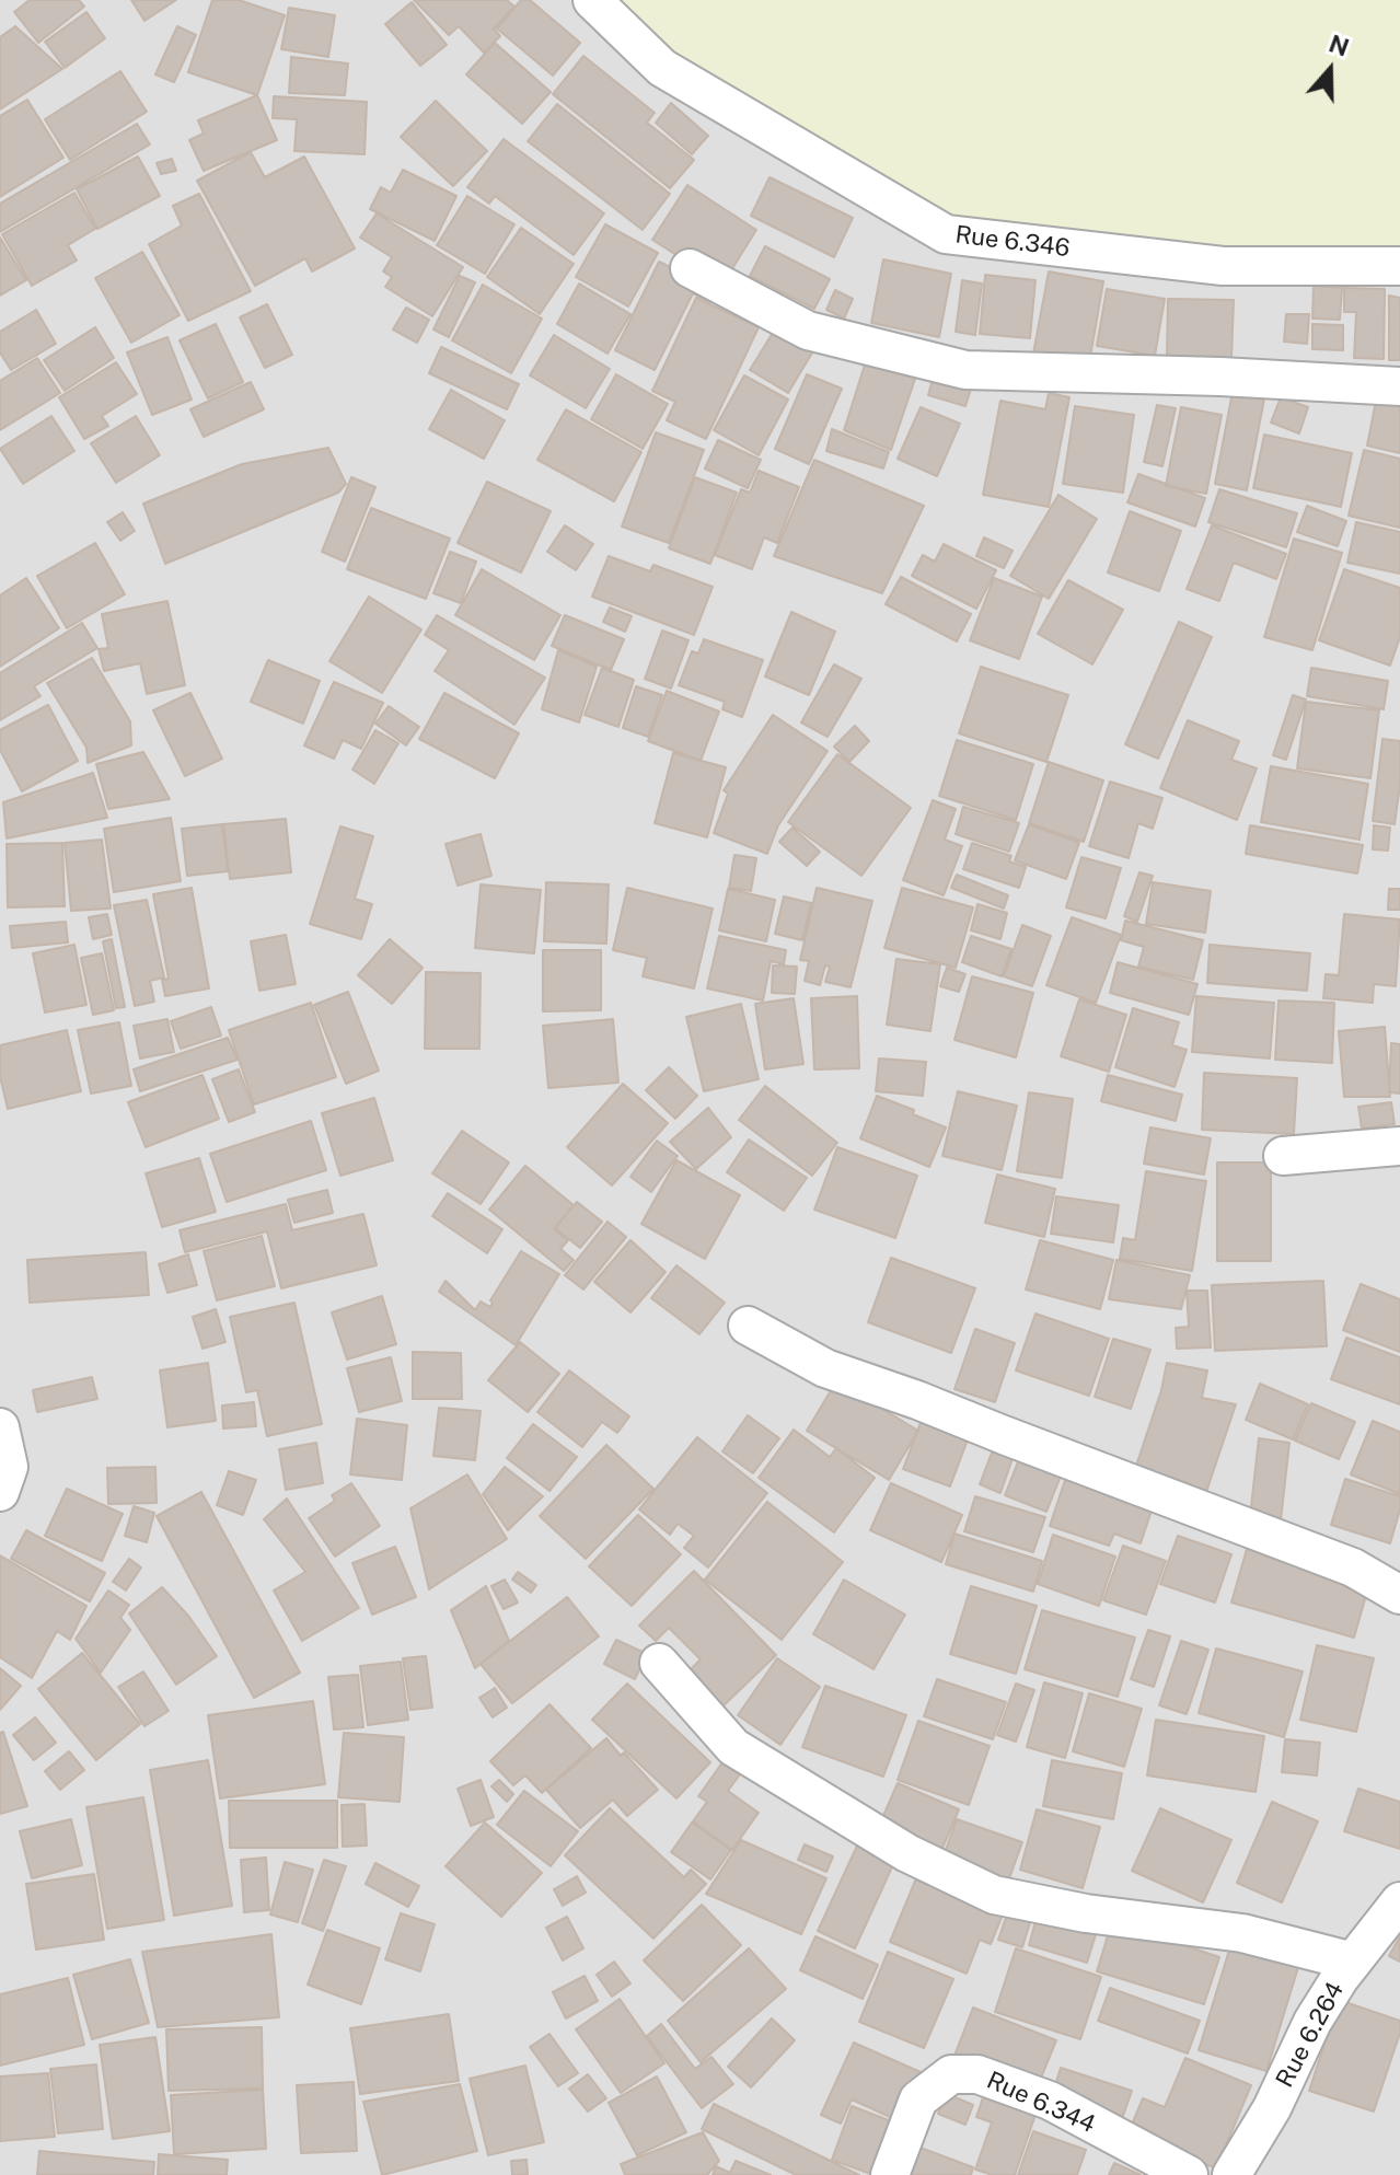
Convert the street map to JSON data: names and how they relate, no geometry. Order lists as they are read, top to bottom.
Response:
{
  "streets": {
    "street": ["Rue 6.346", "Rue 6.264", "Rue 6.344"]
  },
  "north": "top"
}
